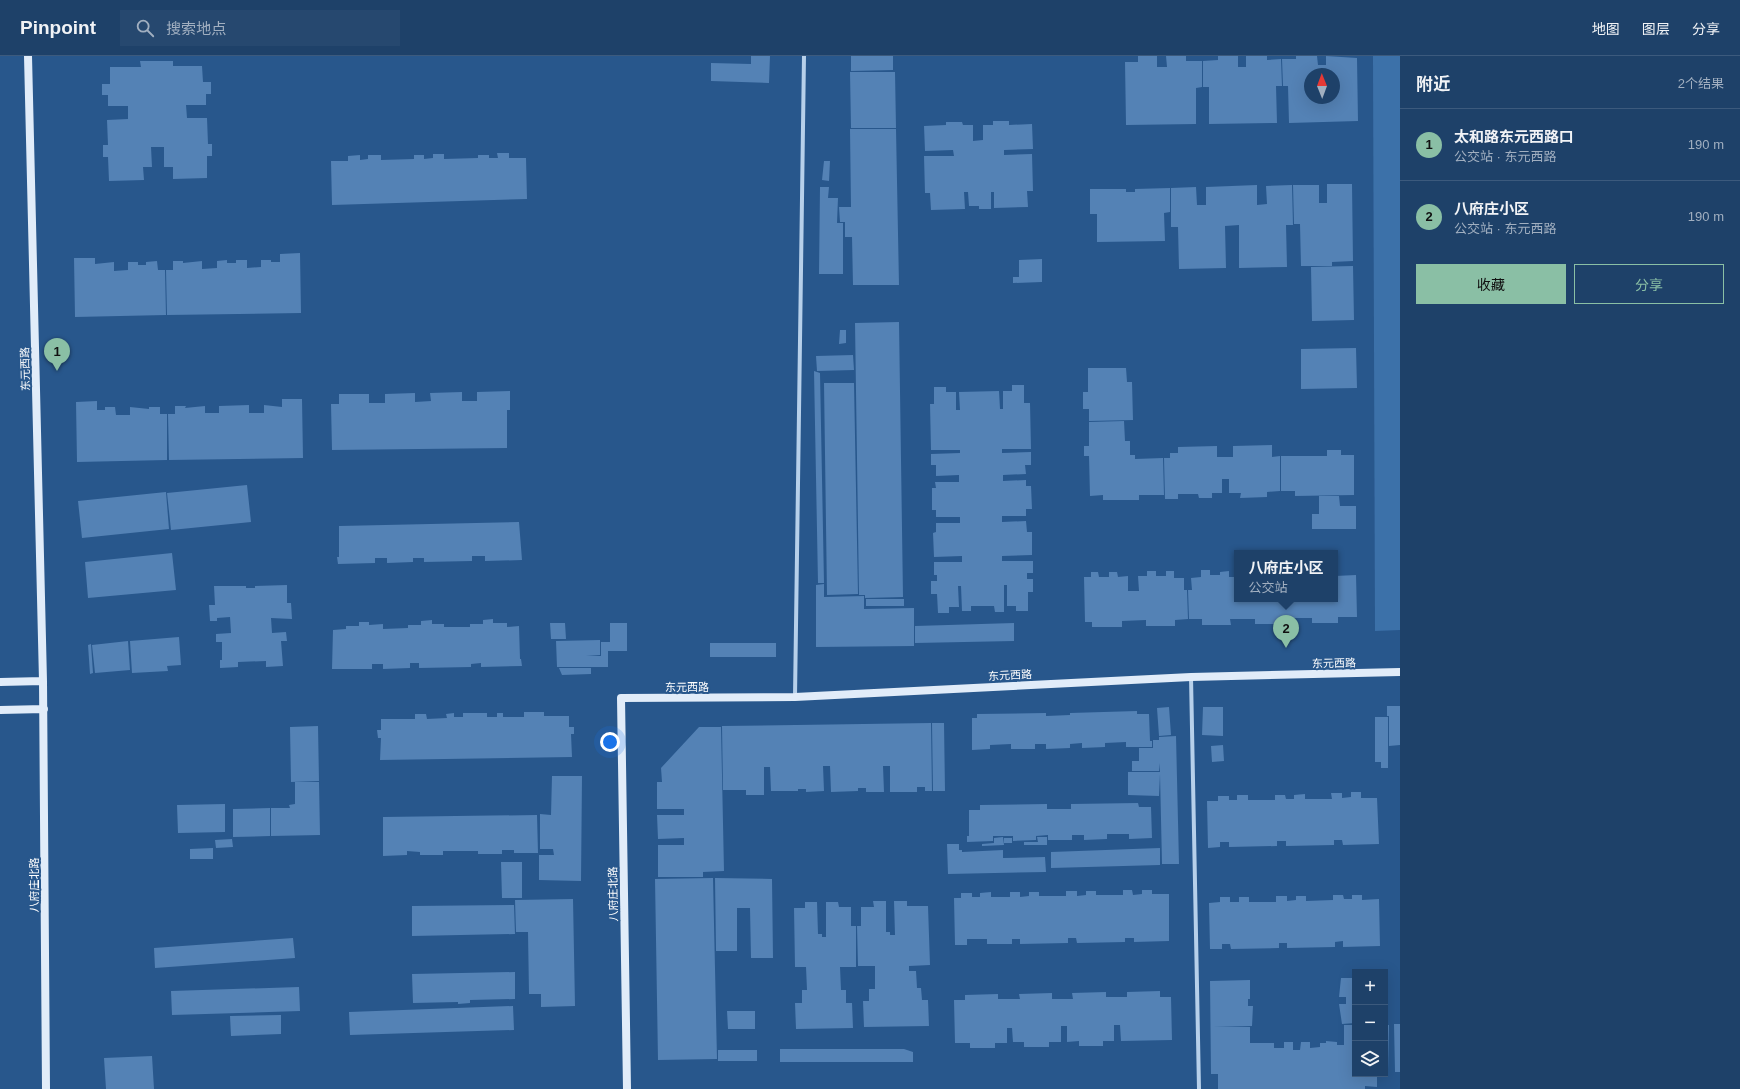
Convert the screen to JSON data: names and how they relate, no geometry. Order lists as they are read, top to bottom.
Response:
{
  "streets": {
    "street": ["东元西路", "八府庄北路"]
  },
  "crossings": [
    ["东元西路", "八府庄北路"]
  ],
  "north": "top",
  "page": {
    "header": "Pinpoint",
    "search": "搜索地点",
    "nav": ["地图", "图层", "分享"],
    "heading": ["附近", "2个结果"],
    "list": [
      {
        "mark": "1",
        "name": "太和路东元西路口",
        "note": "公交站 · 东元西路",
        "value": "190 m"
      },
      {
        "mark": "2",
        "name": "八府庄小区",
        "note": "公交站 · 东元西路",
        "value": "190 m"
      }
    ],
    "buttons": ["收藏", "分享"],
    "pins": ["1", "2"],
    "popup": ["八府庄小区", "公交站"],
    "map_buttons": ["+", "−"]
  }
}
